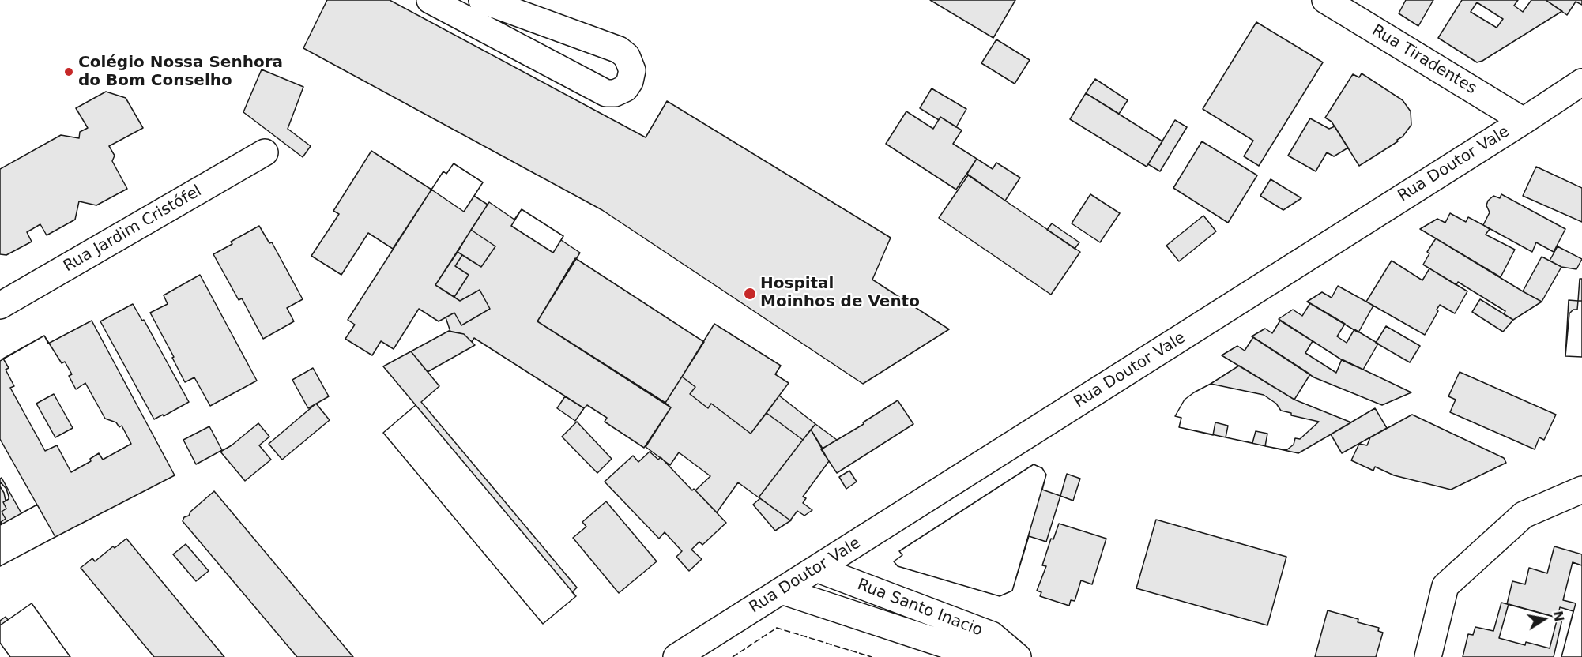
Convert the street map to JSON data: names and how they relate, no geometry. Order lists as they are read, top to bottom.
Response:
{
  "streets": {
    "street": [
      "Rua Tiradentes",
      "Rua Doutor Vale",
      "Rua Jardim Cristófel",
      "Rua Santo Inacio"
    ]
  },
  "crossings": [
    ["Rua Tiradentes", "Rua Doutor Vale"],
    ["Rua Doutor Vale", "Rua Santo Inacio"]
  ],
  "places": ["Colégio Nossa Senhora do Bom Conselho", "Hospital Moinhos de Vento"],
  "north": "right"
}
